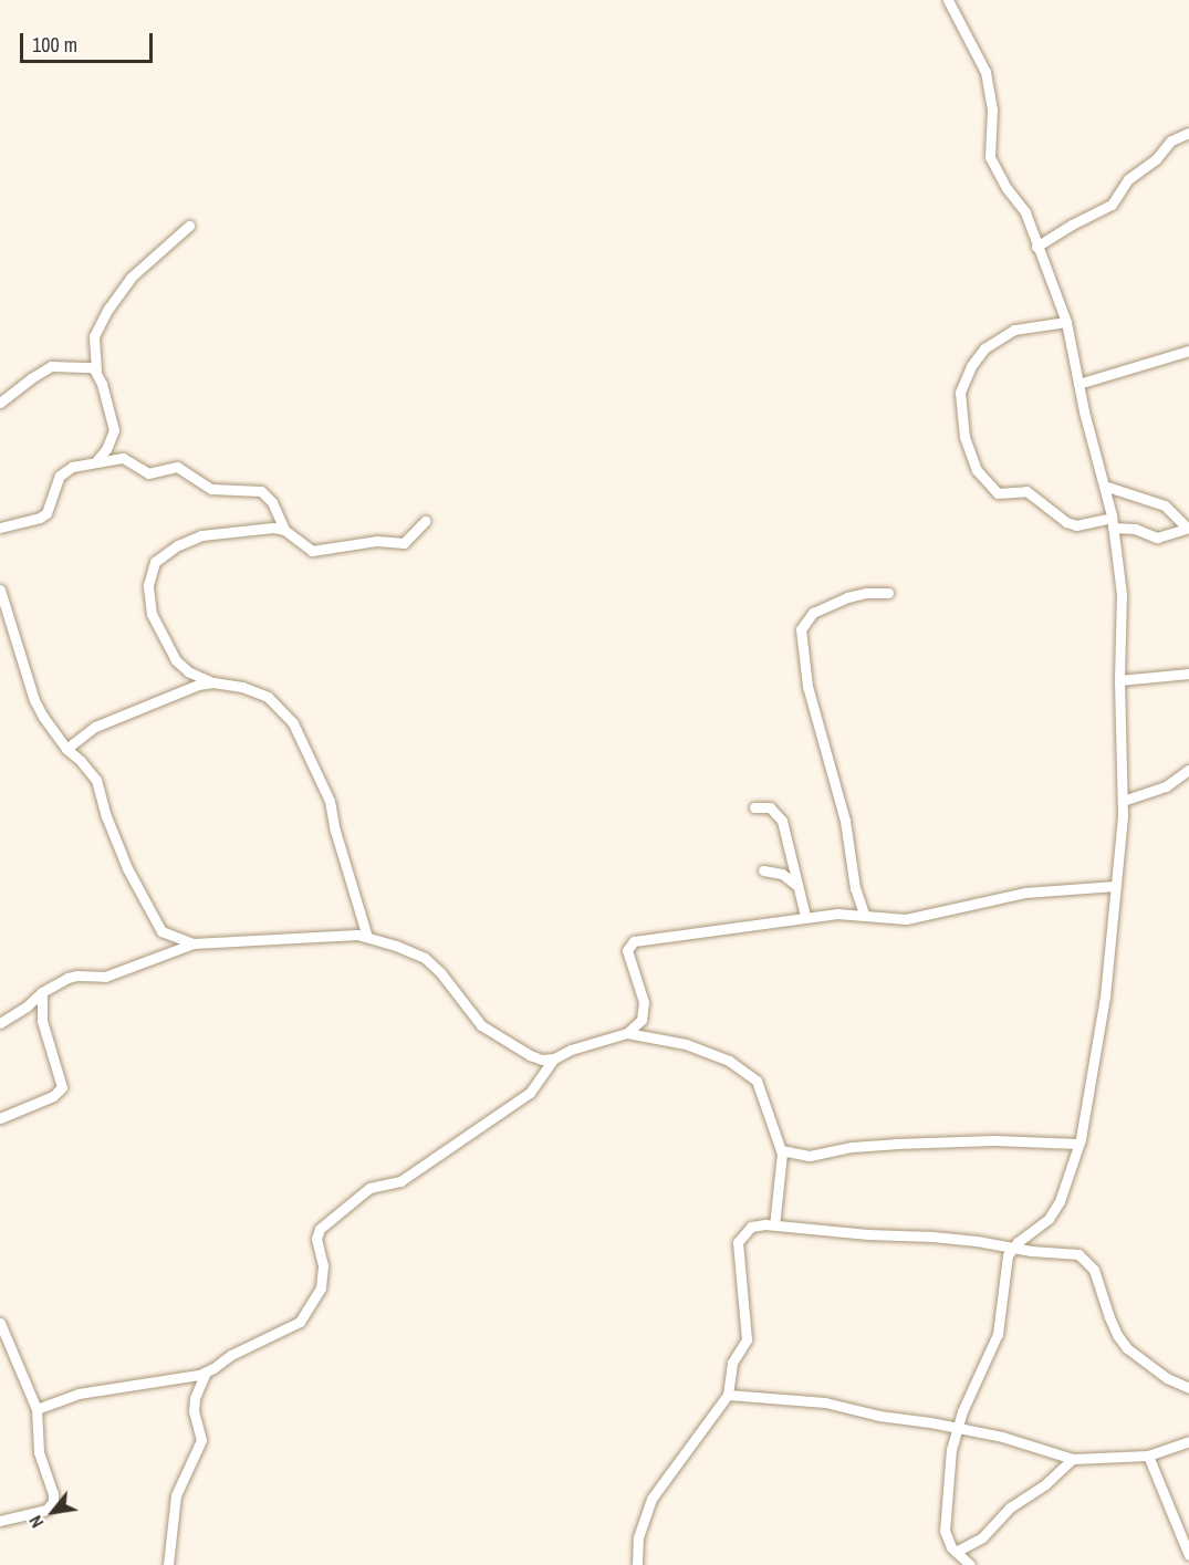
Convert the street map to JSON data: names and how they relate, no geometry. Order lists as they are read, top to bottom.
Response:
{
  "scale_bar": "100 m",
  "north": "bottom left"
}
